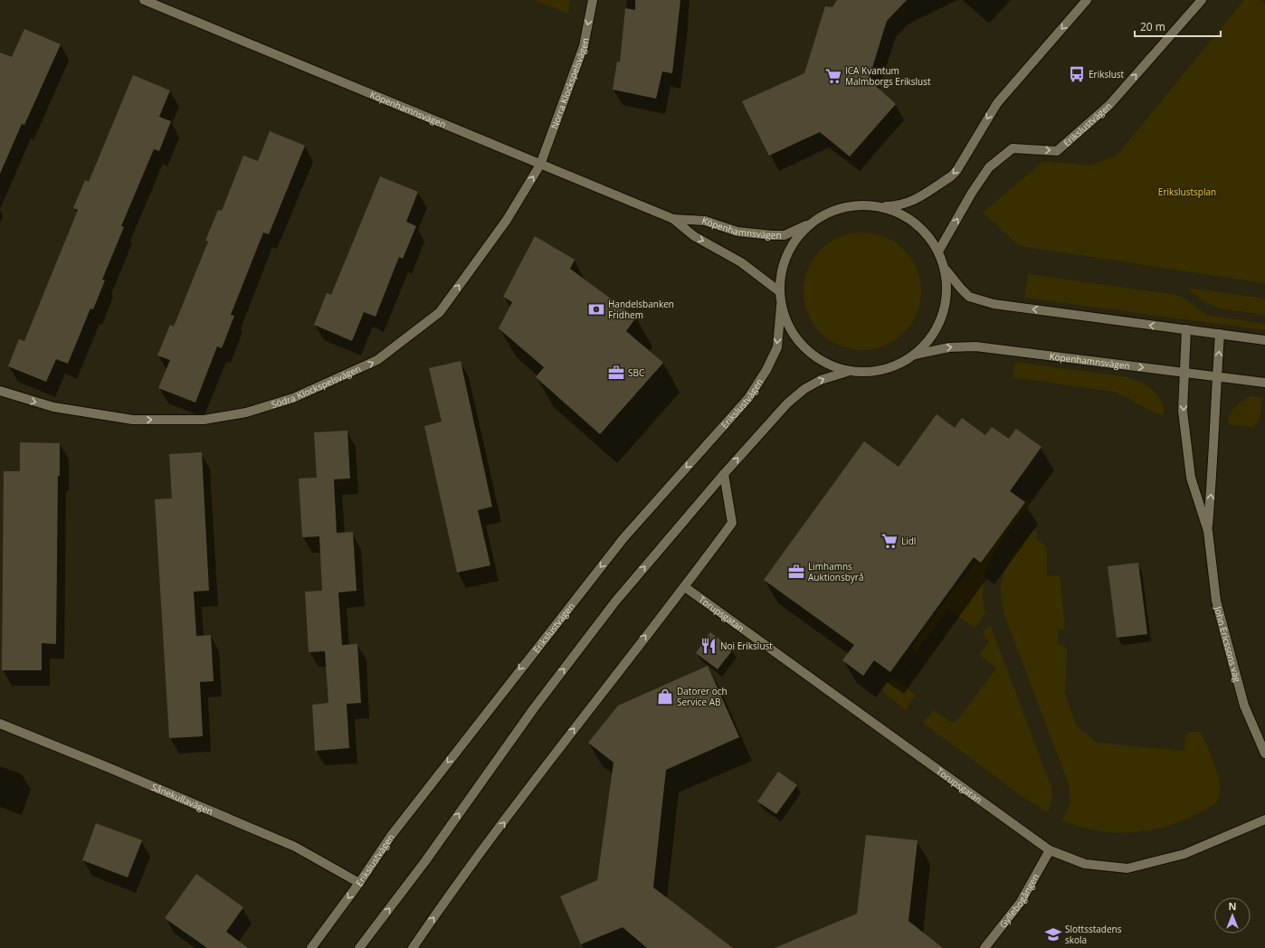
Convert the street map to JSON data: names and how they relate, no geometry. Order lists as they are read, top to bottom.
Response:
{
  "streets": {
    "street": [
      "Norra Klockspelsvägen",
      "Köpenhamnsvägen",
      "Erikslustvägen",
      "Södra Klockspelsvägen",
      "Torupsgatan",
      "John Ericssons väg",
      "Sånekullavägen",
      "Gyllebogången"
    ]
  },
  "crossings": [
    ["Norra Klockspelsvägen", "Köpenhamnsvägen"],
    ["Norra Klockspelsvägen", "Södra Klockspelsvägen"],
    ["Köpenhamnsvägen", "Erikslustvägen"],
    ["Köpenhamnsvägen", "Södra Klockspelsvägen"],
    ["Köpenhamnsvägen", "John Ericssons väg"],
    ["Erikslustvägen", "Sånekullavägen"],
    ["Torupsgatan", "Gyllebogången"]
  ],
  "one_way": ["Norra Klockspelsvägen", "Södra Klockspelsvägen"],
  "parks": ["Erikslustsplan"],
  "places": {
    "bus stop": ["Erikslust"],
    "supermarket": ["ICA Kvantum Malmborgs Erikslust", "Lidl"],
    "bank": ["Handelsbanken Fridhem"],
    "office": ["SBC", "Limhamns Auktionsbyrå"],
    "restaurant": ["Noi Erikslust"],
    "shop": ["Datorer och Service AB"],
    "school or university": ["Slottsstadens skola"]
  },
  "scale_bar": "20 m",
  "north": "top"
}
